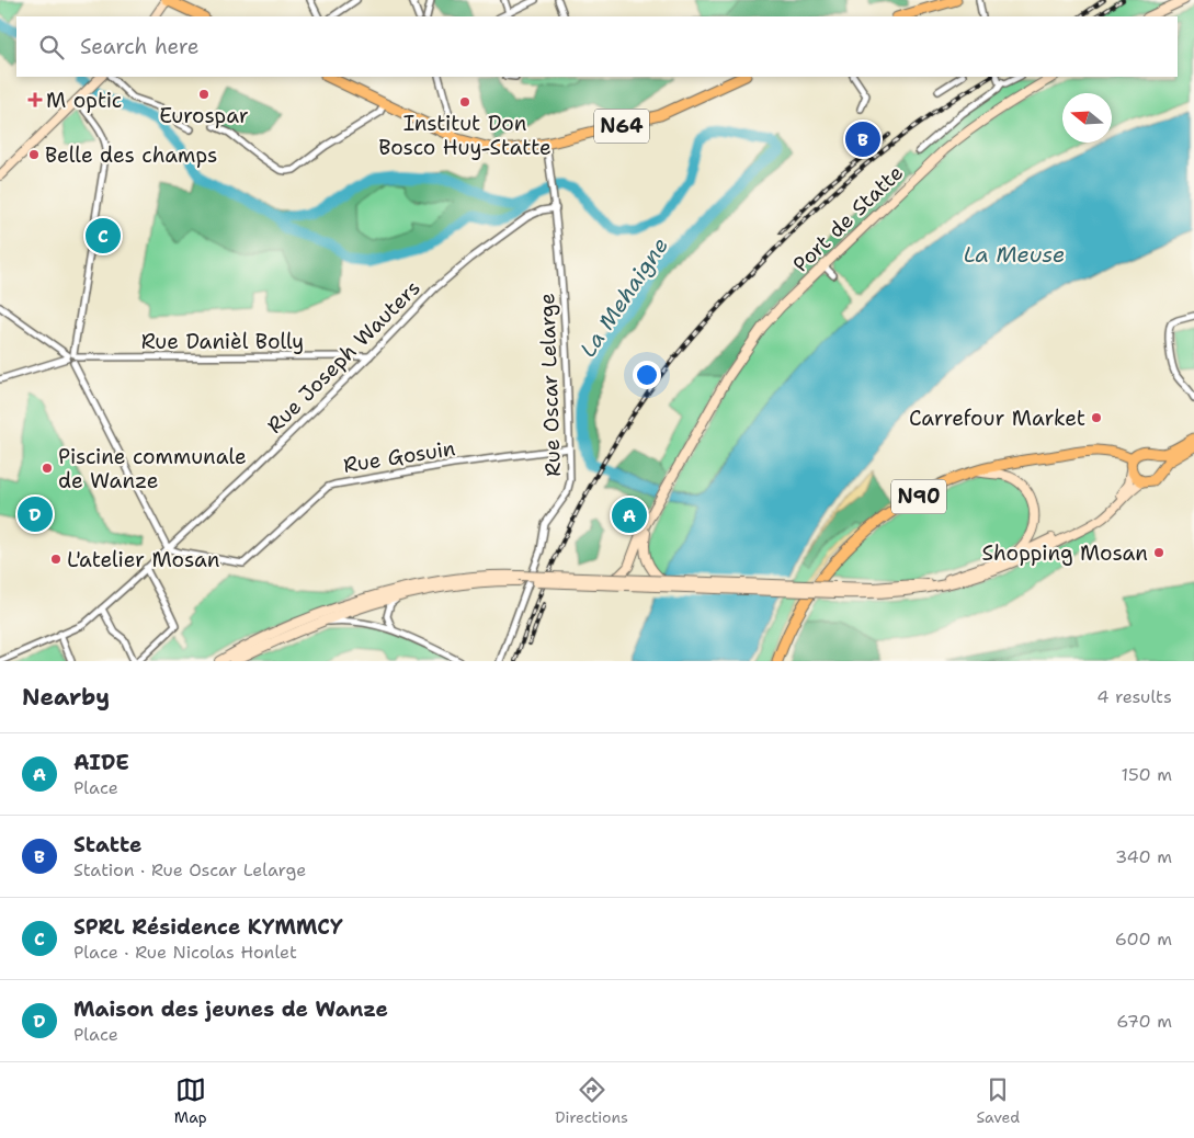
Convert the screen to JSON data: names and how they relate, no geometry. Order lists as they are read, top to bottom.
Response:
{
  "streets": {
    "main road": ["N64", "Port de Statte", "N90"],
    "street": [
      "Rue Danièl Bolly",
      "Rue Joseph Wauters",
      "Rue Oscar Lelarge",
      "Rue Gosuin"
    ]
  },
  "crossings": [
    ["N64", "Rue Oscar Lelarge"],
    ["Rue Danièl Bolly", "Rue Joseph Wauters"],
    ["Rue Joseph Wauters", "Rue Oscar Lelarge"],
    ["Rue Joseph Wauters", "Rue Gosuin"],
    ["Rue Oscar Lelarge", "Rue Gosuin"]
  ],
  "water": ["La Meuse", "La Mehaigne"],
  "places": {
    "other": [
      "Eurospar",
      "Institut Don Bosco Huy-Statte",
      "Belle des champs",
      "Carrefour Market",
      "Piscine communale de Wanze",
      "Shopping Mosan",
      "L'atelier Mosan"
    ],
    "health": ["M optic"]
  },
  "north": "left",
  "page": {
    "search": "Search here",
    "pins": [
      "B",
      "C",
      "D",
      "A"
    ],
    "heading": ["Nearby", "4 results"],
    "list": [
      {
        "mark": "A",
        "name": "AIDE",
        "note": "Place",
        "value": "150 m"
      },
      {
        "mark": "B",
        "name": "Statte",
        "note": "Station · Rue Oscar Lelarge",
        "value": "340 m"
      },
      {
        "mark": "C",
        "name": "SPRL Résidence KYMMCY",
        "note": "Place · Rue Nicolas Honlet",
        "value": "600 m"
      },
      {
        "mark": "D",
        "name": "Maison des jeunes de Wanze",
        "note": "Place",
        "value": "670 m"
      }
    ],
    "nav": ["Map", "Directions", "Saved"]
  }
}
